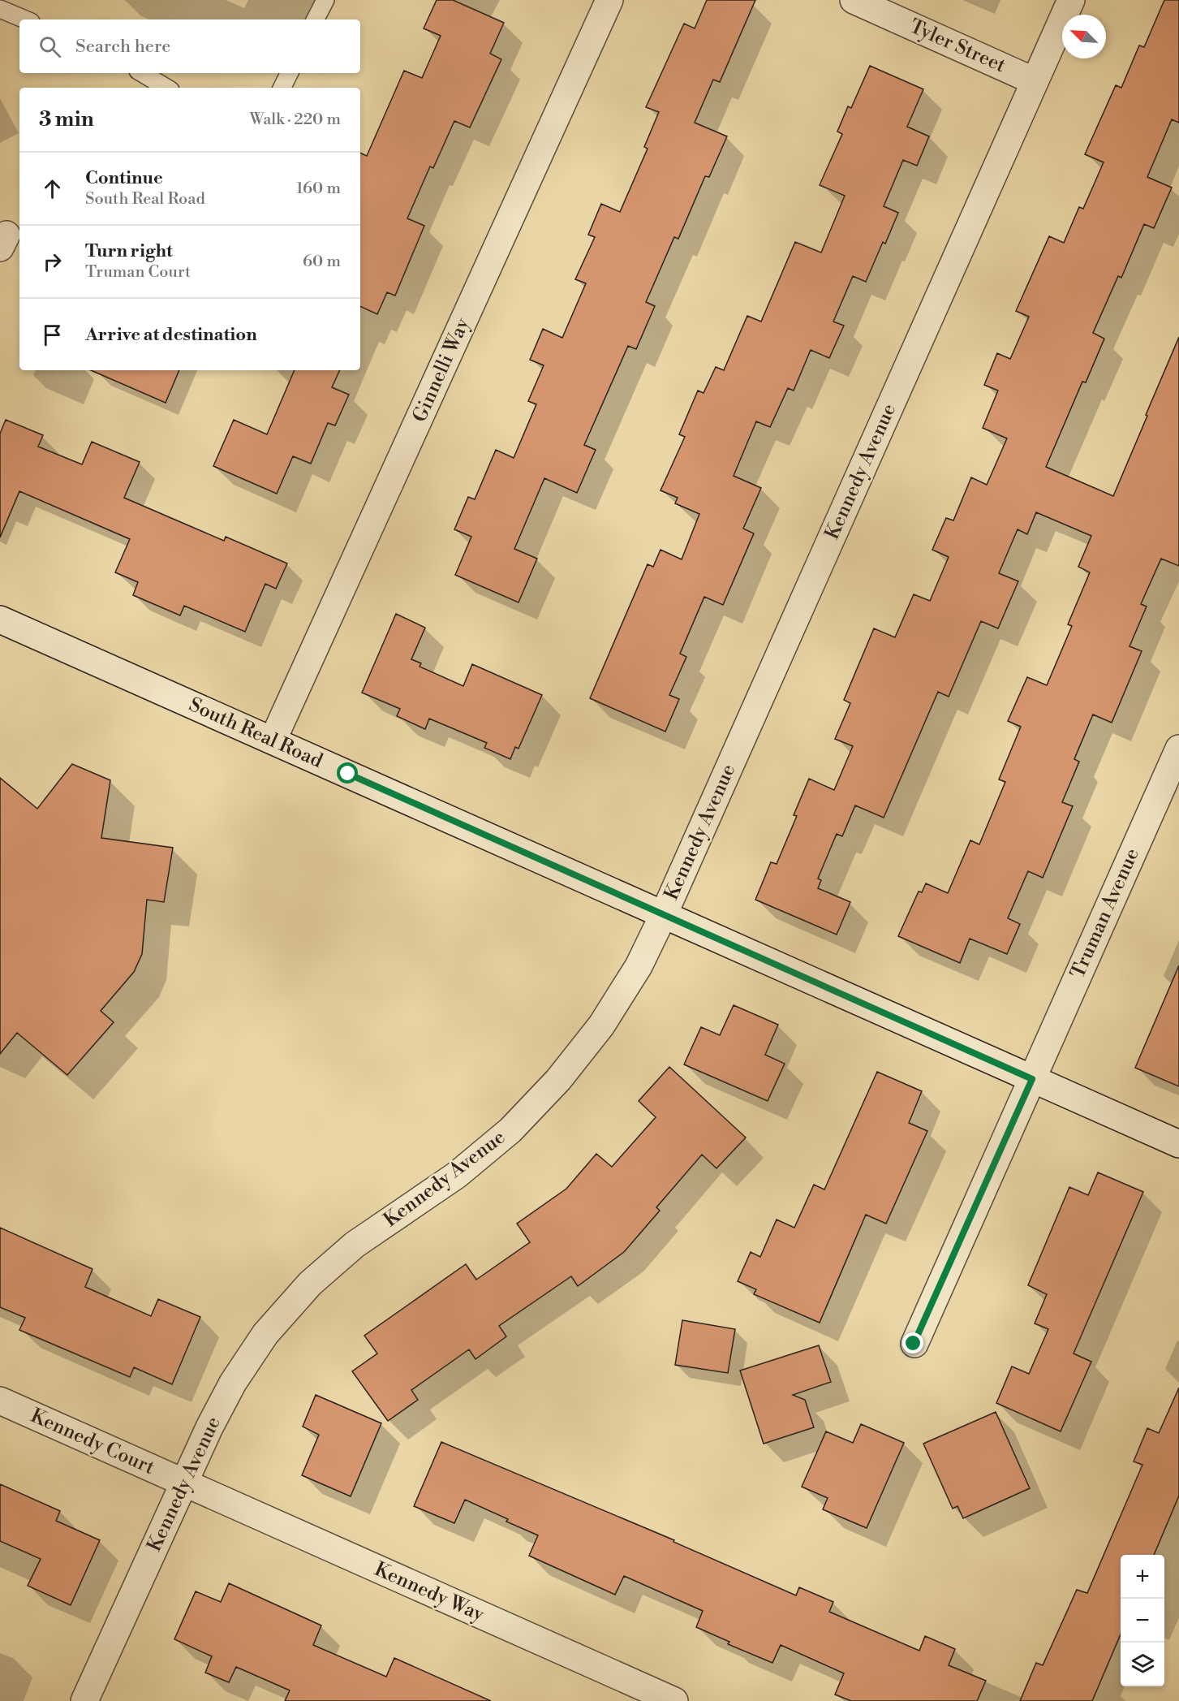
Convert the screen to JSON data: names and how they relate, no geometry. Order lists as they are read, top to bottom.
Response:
{
  "streets": {
    "street": [
      "Tyler Street",
      "Ginnelli Way",
      "Kennedy Avenue",
      "South Real Road",
      "Truman Avenue",
      "Kennedy Court",
      "Kennedy Way"
    ]
  },
  "crossings": [
    ["Tyler Street", "Kennedy Avenue"],
    ["Ginnelli Way", "South Real Road"],
    ["Kennedy Avenue", "South Real Road"],
    ["Kennedy Avenue", "Kennedy Court"],
    ["Kennedy Avenue", "Kennedy Way"],
    ["South Real Road", "Truman Avenue"],
    ["Kennedy Court", "Kennedy Way"]
  ],
  "north": "top left",
  "page": {
    "search": "Search here",
    "heading": ["3 min", "Walk · 220 m"],
    "list": [
      ["Continue", "South Real Road", "160 m"],
      ["Turn right", "Truman Court", "60 m"],
      "Arrive at destination"
    ],
    "map_buttons": ["+", "−"]
  }
}
